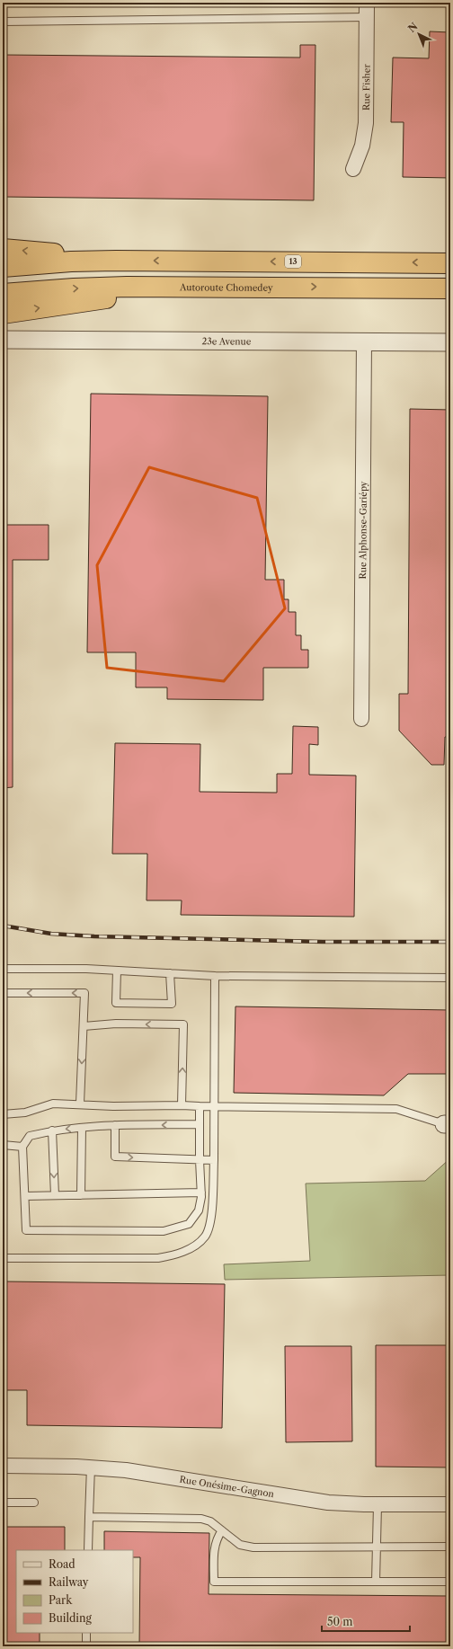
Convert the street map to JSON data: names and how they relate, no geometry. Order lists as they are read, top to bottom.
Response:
{
  "streets": {
    "highway": ["13", "Autoroute Chomedey"],
    "street": [
      "Rue Fisher",
      "23e Avenue",
      "Rue Alphonse-Gariépy",
      "Rue Onésime-Gagnon"
    ]
  },
  "crossings": [
    ["23e Avenue", "Rue Alphonse-Gariépy"]
  ],
  "legend": [
    "Road",
    "Railway",
    "Park",
    "Building"
  ],
  "scale_bar": "50 m",
  "north": "top left"
}
